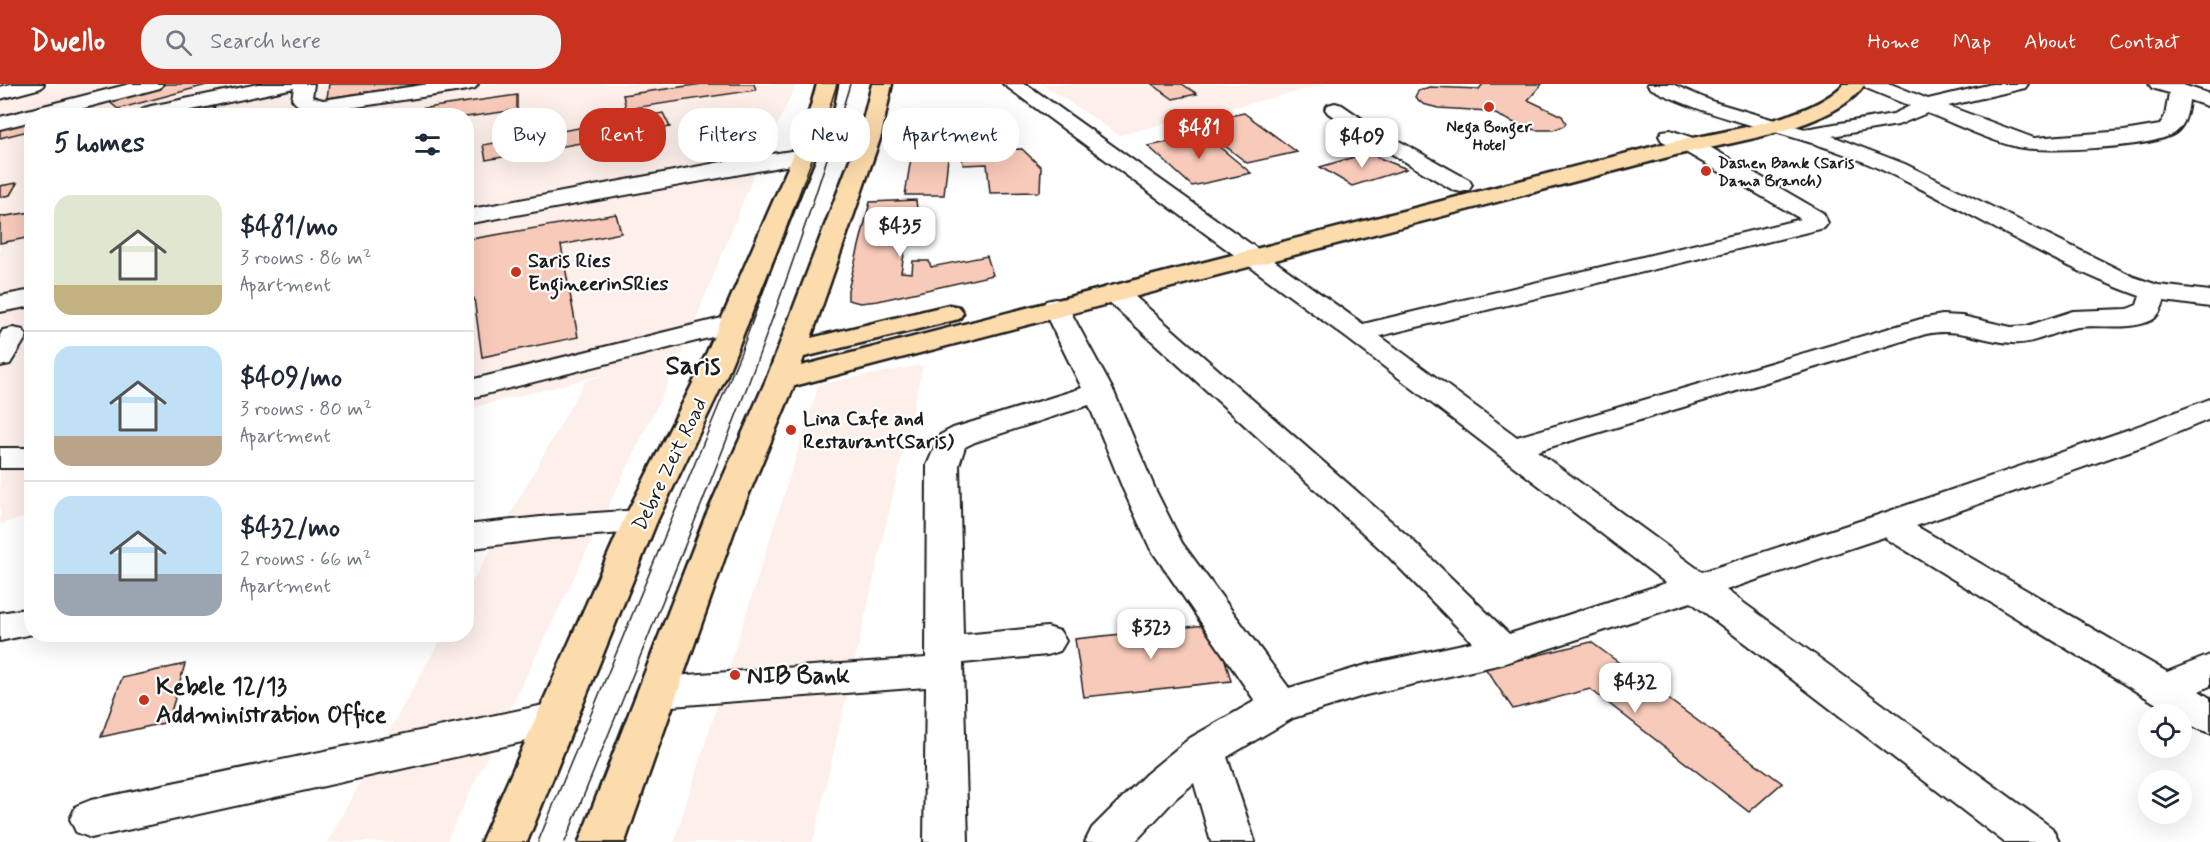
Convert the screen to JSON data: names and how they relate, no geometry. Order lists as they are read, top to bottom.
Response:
{
  "streets": {
    "main road": ["Debre Zeit Road"]
  },
  "districts": ["Saris"],
  "places": [
    "Nega Bonger Hotel",
    "Dashen Bank (Saris Dama Branch)",
    "Saris Ries EngineerinSRies",
    "Lina Cafe and Restaurant(Saris)",
    "NIB Bank",
    "Kebele 12/13 Addministration Office"
  ],
  "page": {
    "header": "Dwello",
    "search": "Search here",
    "nav": [
      "Home",
      "Map",
      "About",
      "Contact"
    ],
    "chip": [
      "Buy",
      "Rent",
      "Filters",
      "New",
      "Apartment"
    ],
    "heading": "5 homes",
    "price": [
      "$481",
      "$409",
      "$435",
      "$323",
      "$432"
    ],
    "list": [
      {
        "name": "$481/mo",
        "note": "3 rooms · 86 m² · Apartment"
      },
      {
        "name": "$409/mo",
        "note": "3 rooms · 80 m² · Apartment"
      },
      {
        "name": "$432/mo",
        "note": "2 rooms · 66 m² · Apartment"
      }
    ]
  }
}
